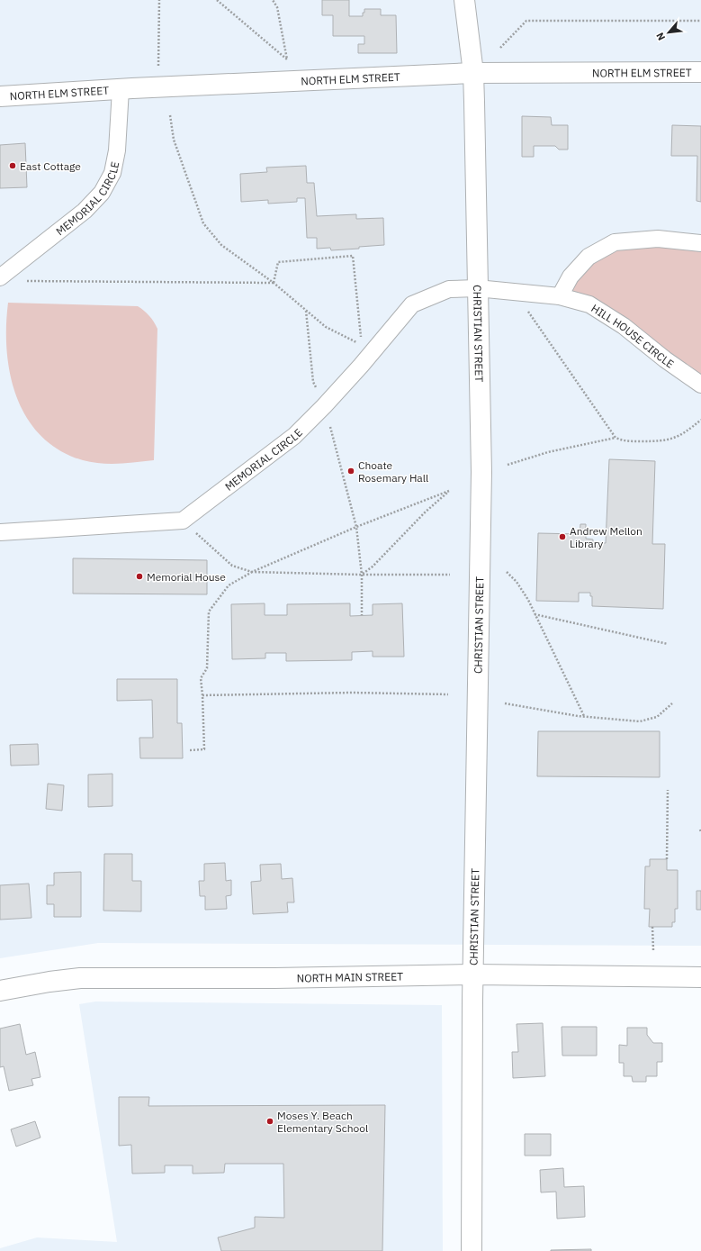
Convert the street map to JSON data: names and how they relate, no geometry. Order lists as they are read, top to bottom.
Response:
{
  "streets": {
    "main road": ["NORTH ELM STREET", "CHRISTIAN STREET", "NORTH MAIN STREET"],
    "street": ["MEMORIAL CIRCLE", "HILL HOUSE CIRCLE"]
  },
  "crossings": [
    ["NORTH ELM STREET", "MEMORIAL CIRCLE"],
    ["NORTH ELM STREET", "CHRISTIAN STREET"],
    ["MEMORIAL CIRCLE", "CHRISTIAN STREET"],
    ["MEMORIAL CIRCLE", "HILL HOUSE CIRCLE"],
    ["CHRISTIAN STREET", "HILL HOUSE CIRCLE"],
    ["CHRISTIAN STREET", "NORTH MAIN STREET"]
  ],
  "places": [
    "East Cottage",
    "Choate Rosemary Hall",
    "Andrew Mellon Library",
    "Memorial House",
    "Moses Y. Beach Elementary School"
  ],
  "north": "bottom left"
}
